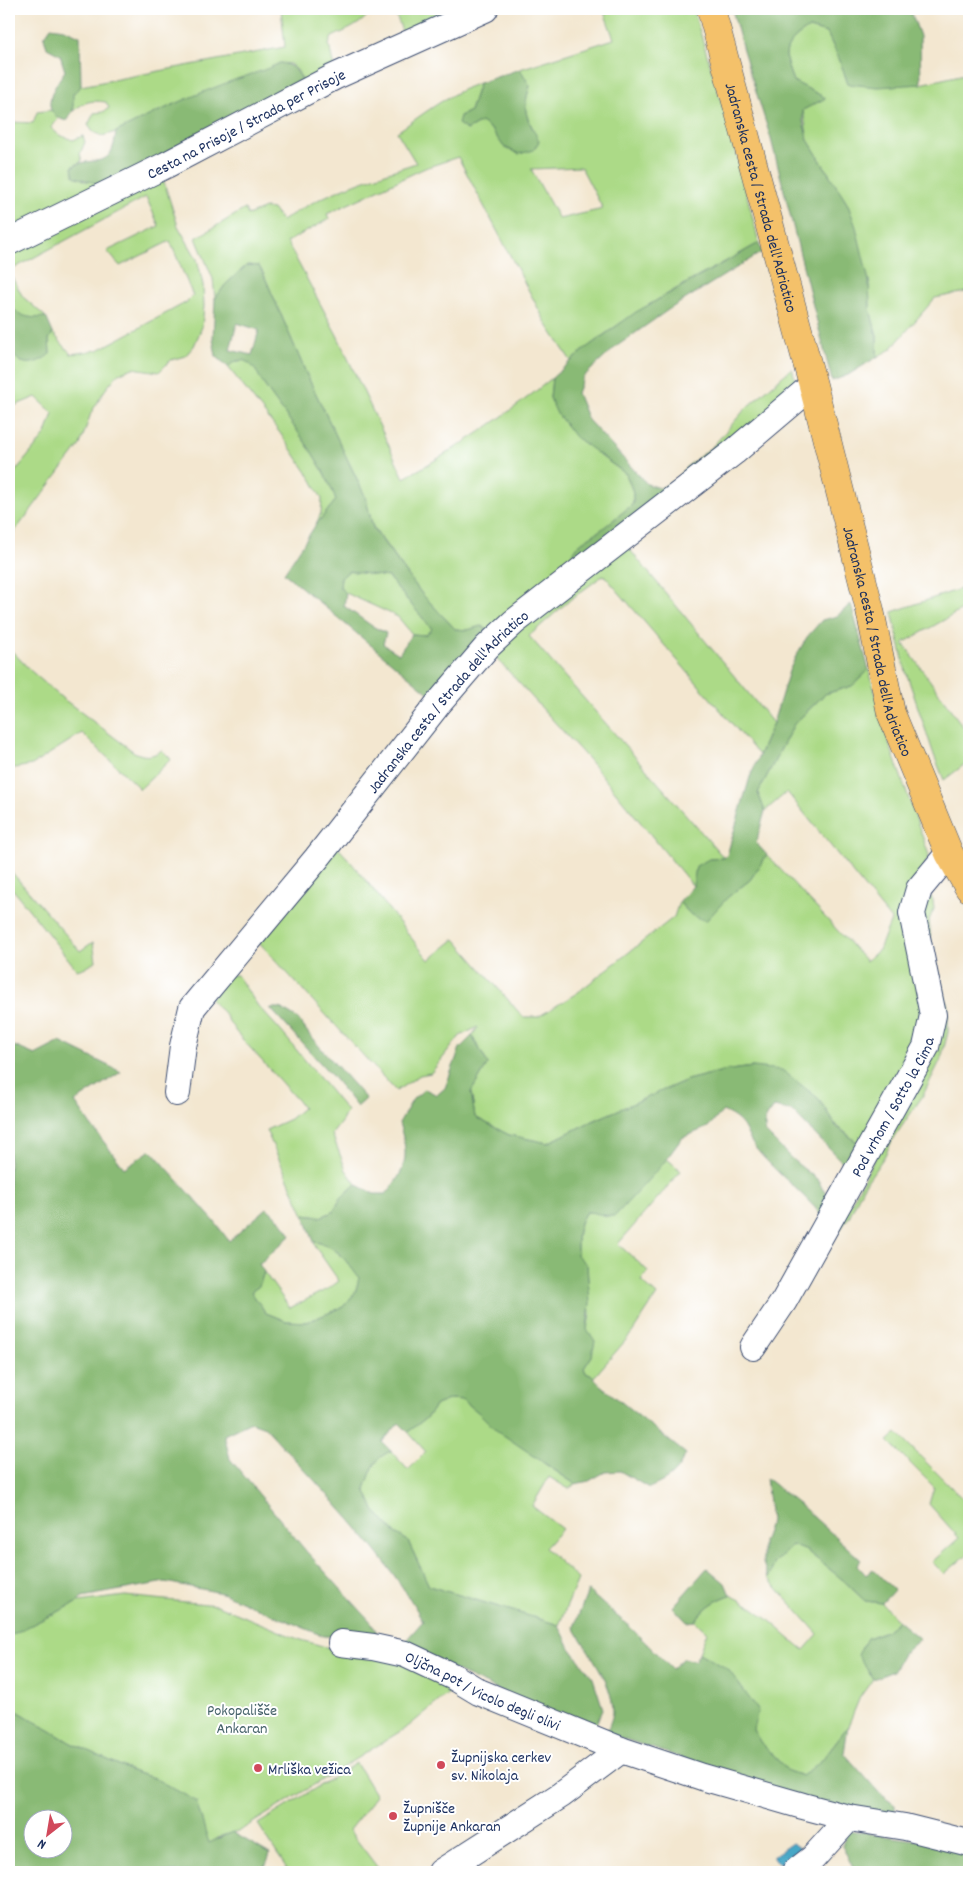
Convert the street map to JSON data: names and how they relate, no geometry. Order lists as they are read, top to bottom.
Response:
{
  "streets": {
    "main road": ["Jadranska cesta / Strada dell'Adriatico"],
    "street": ["Cesta na Prisoje / Strada per Prisoje", "Pod vrhom / Sotto la Cima", "Oljčna pot / Vicolo degli olivi"]
  },
  "crossings": [
    ["Jadranska cesta / Strada dell'Adriatico", "Pod vrhom / Sotto la Cima"]
  ],
  "parks": ["Pokopališče Ankaran"],
  "places": ["Župnijska cerkev sv. Nikolaja", "Mrliška vežica", "Župnišče Župnije Ankaran"],
  "north": "bottom left"
}
